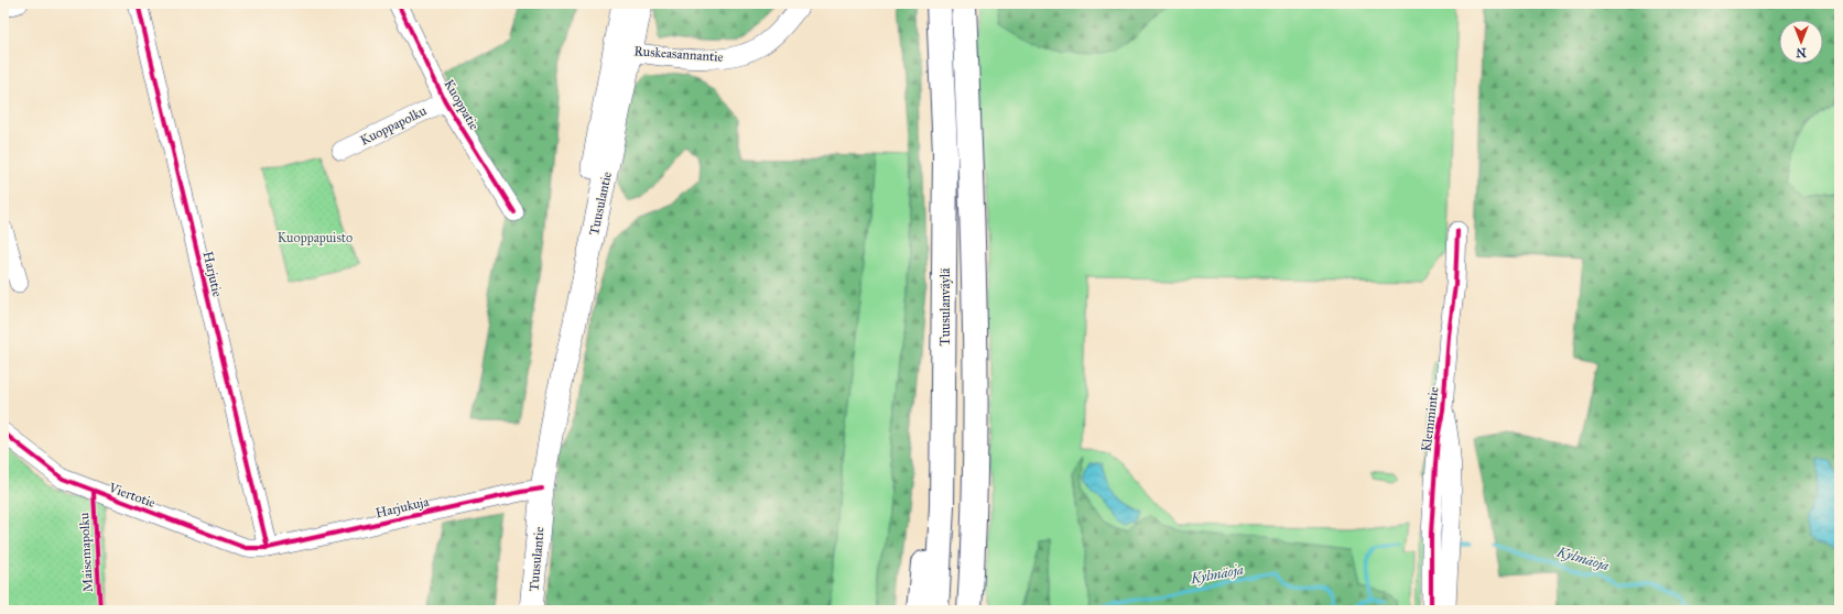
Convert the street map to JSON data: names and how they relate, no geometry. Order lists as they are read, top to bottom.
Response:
{
  "streets": {
    "highway": ["Tuusulanväylä"],
    "main road": ["Tuusulantie"],
    "street": [
      "Ruskeasannantie",
      "Kuoppatie",
      "Kuoppapolku",
      "Harjutie",
      "Klemmintie",
      "Viertotie",
      "Harjukuja"
    ],
    "cycle path": ["Maisemapolku"]
  },
  "crossings": [
    ["Ruskeasannantie", "Tuusulantie"],
    ["Kuoppatie", "Kuoppapolku"],
    ["Tuusulantie", "Harjukuja"],
    ["Harjutie", "Viertotie"],
    ["Harjutie", "Harjukuja"],
    ["Viertotie", "Harjukuja"]
  ],
  "water": ["Kylmäoja"],
  "parks": ["Kuoppapuisto"],
  "north": "bottom"
}
